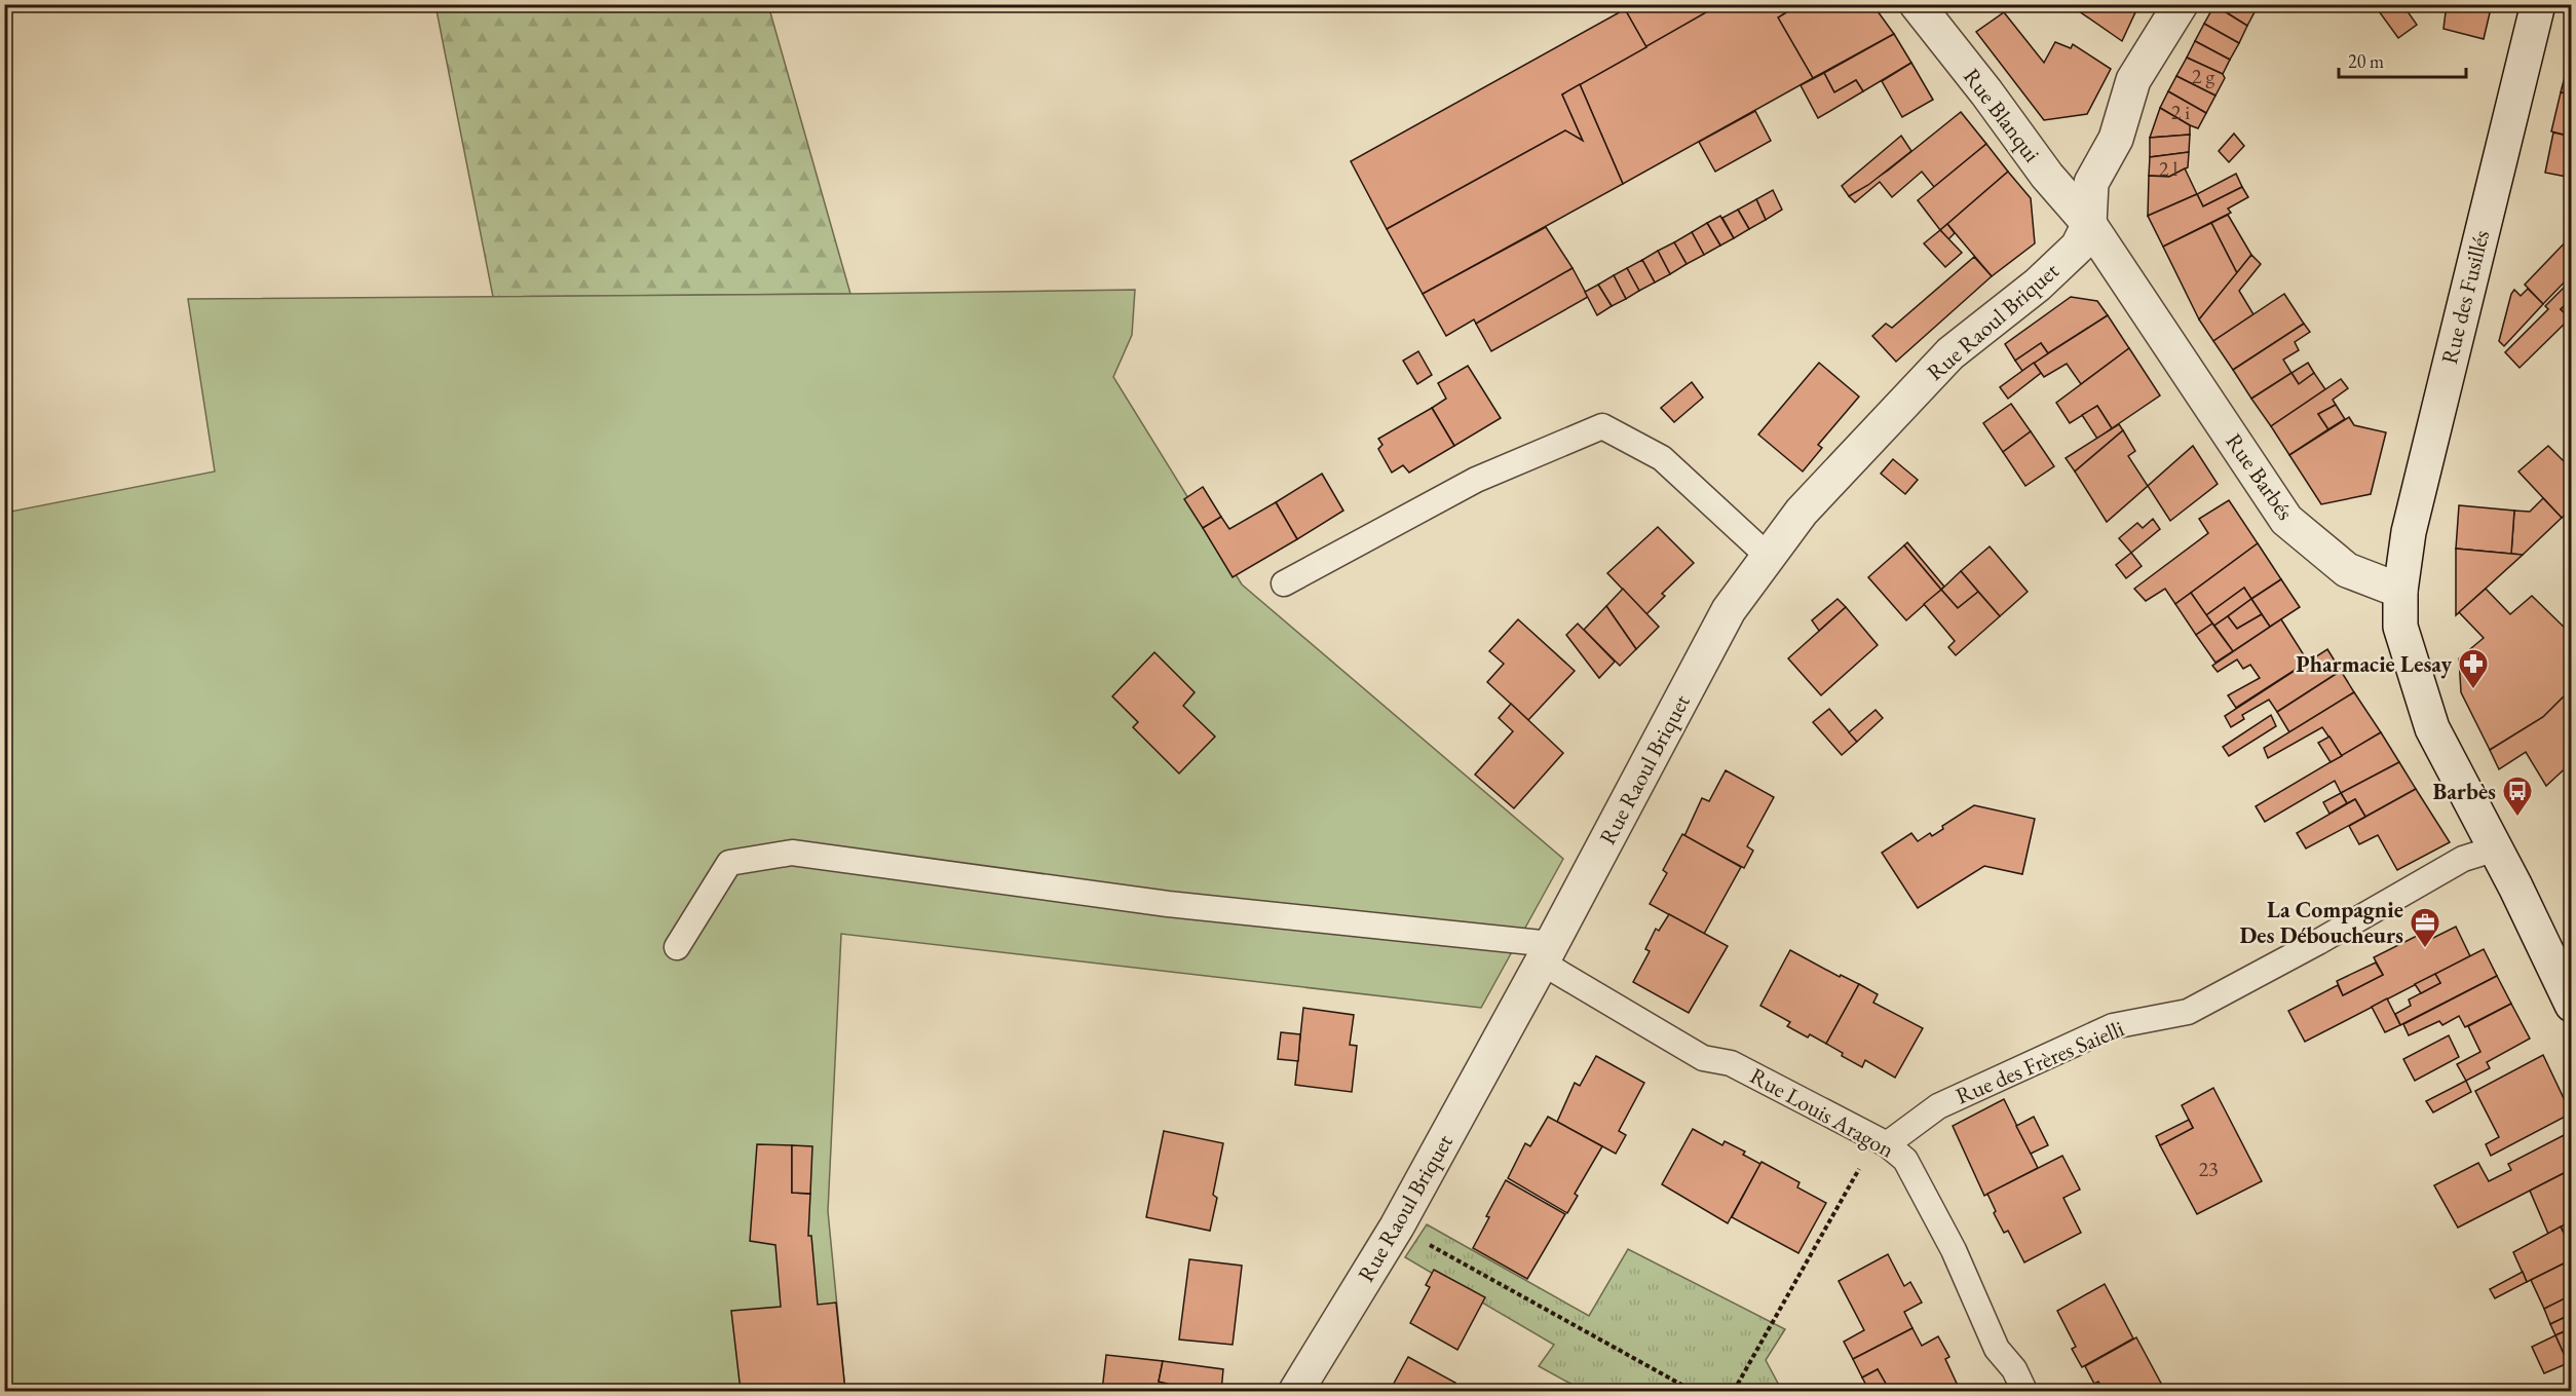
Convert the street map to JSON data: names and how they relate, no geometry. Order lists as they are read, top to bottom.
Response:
{
  "streets": {
    "street": [
      "Rue Blanqui",
      "Rue des Fusillés",
      "Rue Raoul Briquet",
      "Rue Barbés"
    ],
    "lane": ["Rue des Frères Saielli", "Rue Louis Aragon"]
  },
  "crossings": [
    ["Rue Blanqui", "Rue Raoul Briquet"],
    ["Rue Blanqui", "Rue Barbés"],
    ["Rue des Fusillés", "Rue Barbés"],
    ["Rue Raoul Briquet", "Rue Barbés"],
    ["Rue Raoul Briquet", "Rue Louis Aragon"],
    ["Rue des Frères Saielli", "Rue Louis Aragon"]
  ],
  "places": {
    "pharmacy": ["Pharmacie Lesay"],
    "bus stop": ["Barbès"],
    "office": ["La Compagnie Des Déboucheurs"]
  },
  "house_numbers": [
    "2 g",
    "2 i",
    "2 l",
    "23"
  ],
  "scale_bar": "20 m"
}
